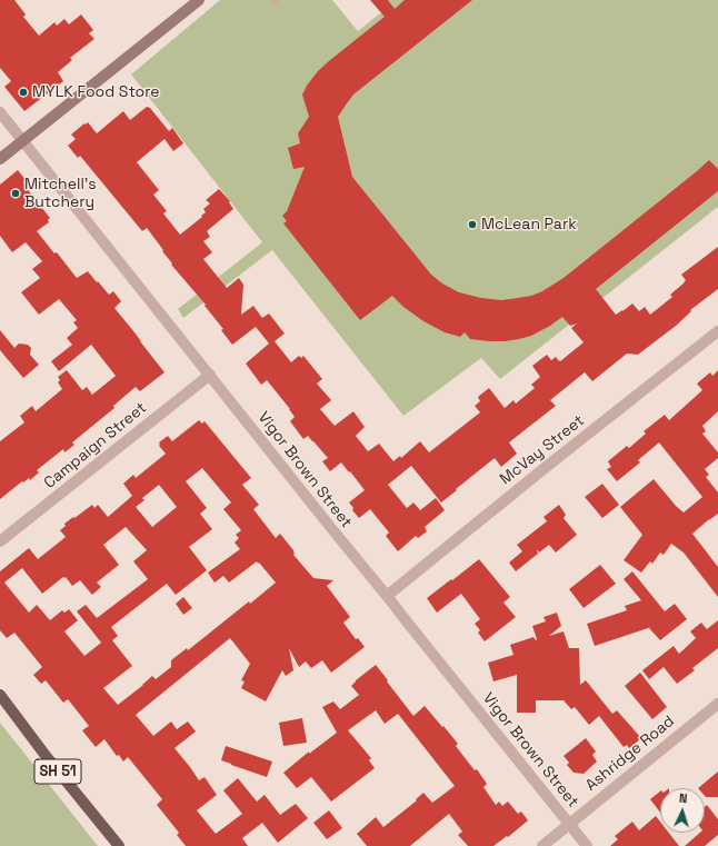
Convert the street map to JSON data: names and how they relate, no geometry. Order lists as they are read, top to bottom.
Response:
{
  "streets": {
    "main road": ["SH 51"],
    "street": [
      "Campaign Street",
      "McVay Street",
      "Vigor Brown Street",
      "Ashridge Road"
    ]
  },
  "crossings": [
    ["Campaign Street", "Vigor Brown Street"],
    ["McVay Street", "Vigor Brown Street"],
    ["Vigor Brown Street", "Ashridge Road"]
  ],
  "places": ["MYLK Food Store", "Mitchell's Butchery", "McLean Park"],
  "north": "top"
}
